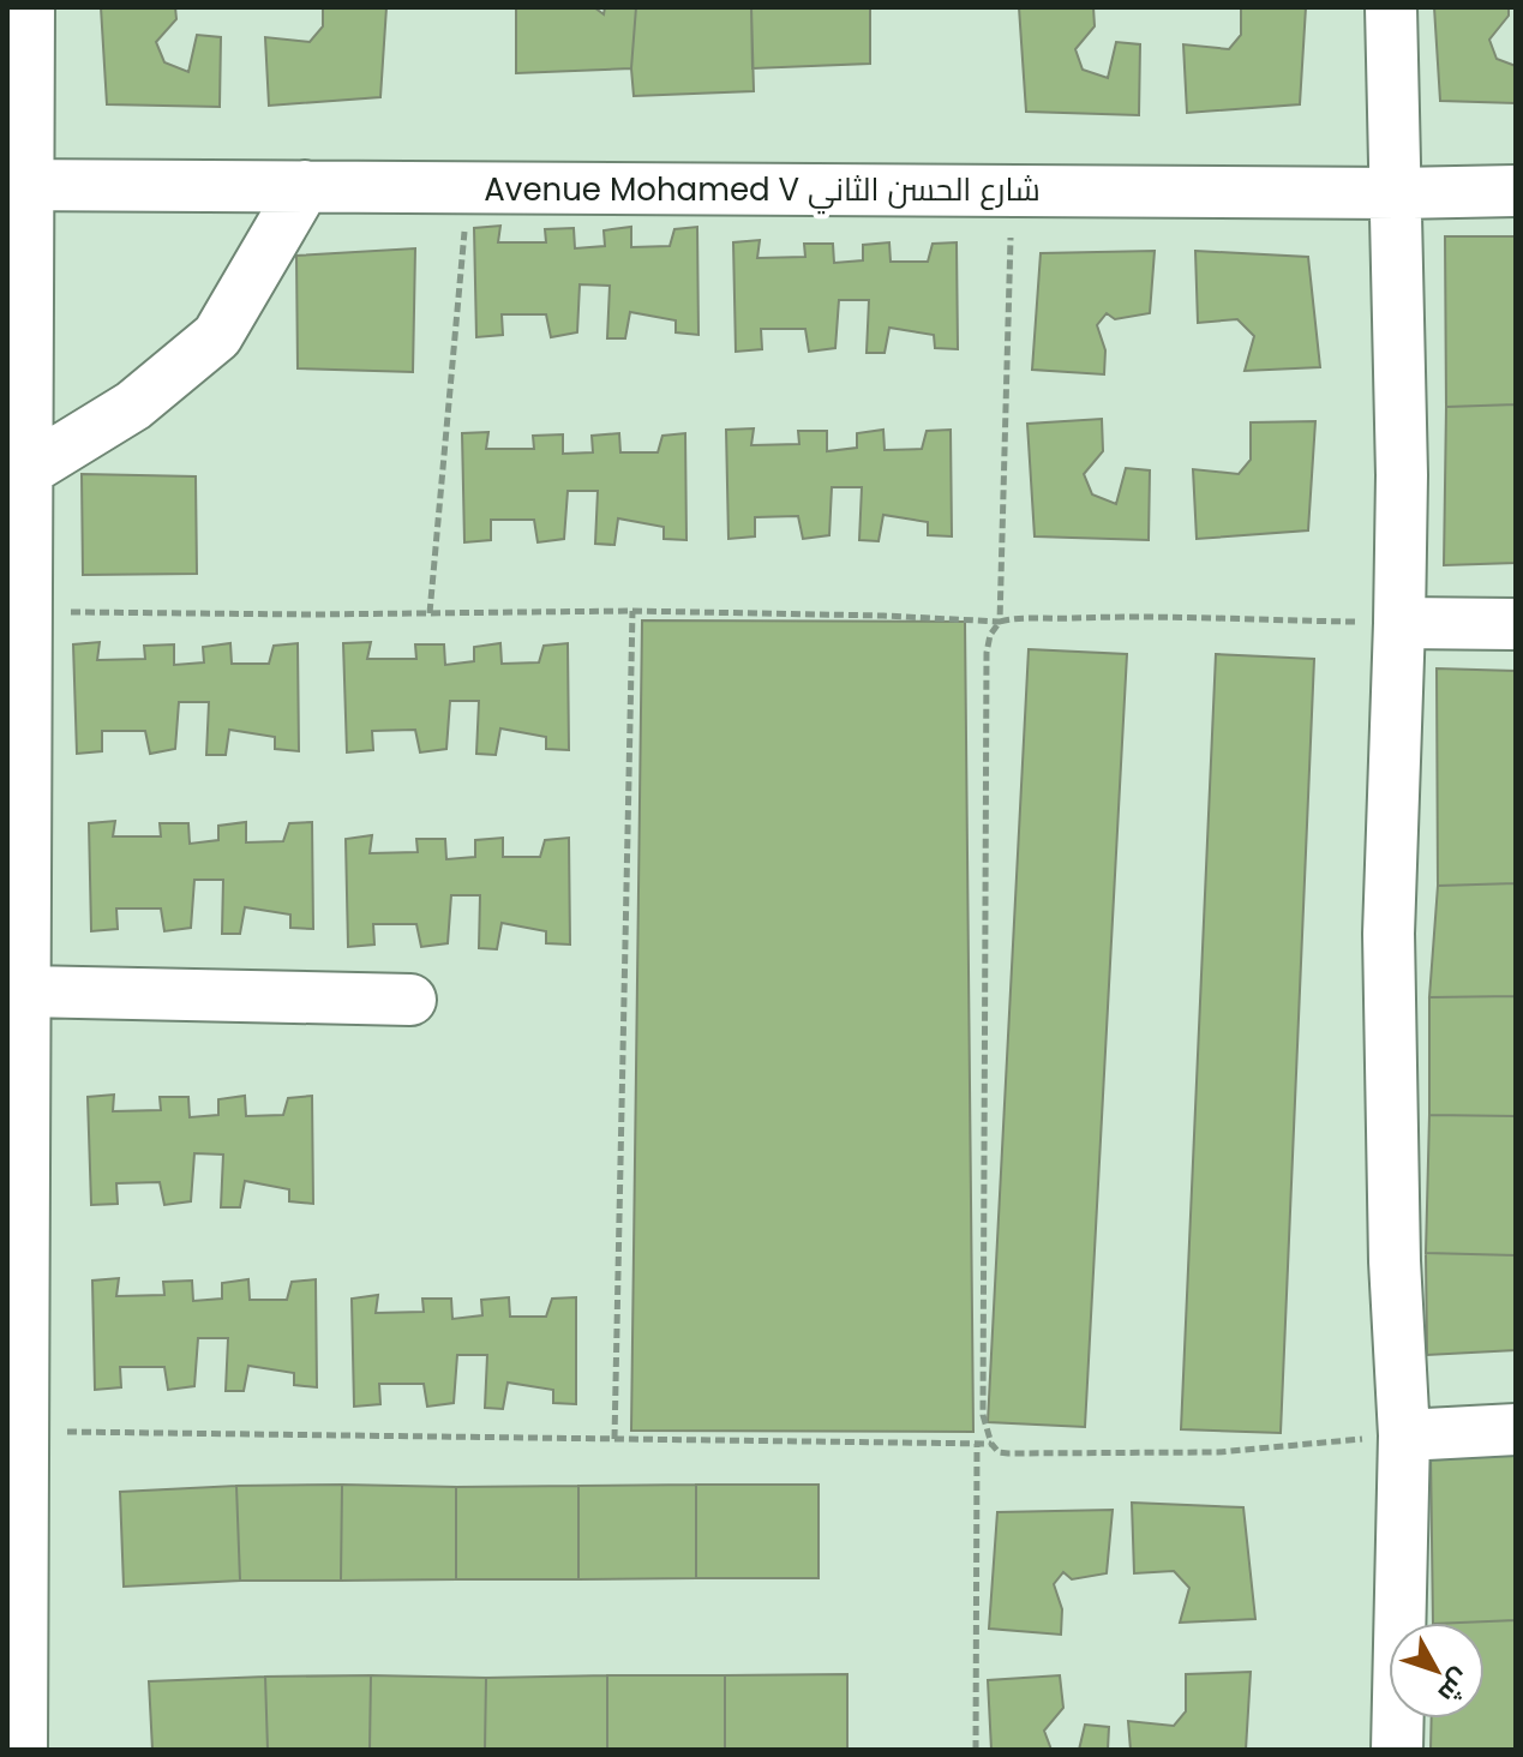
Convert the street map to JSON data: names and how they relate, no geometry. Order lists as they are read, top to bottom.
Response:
{
  "streets": {
    "street": ["Avenue Mohamed V شارع الحسن الثاني"]
  },
  "north": "bottom right"
}
